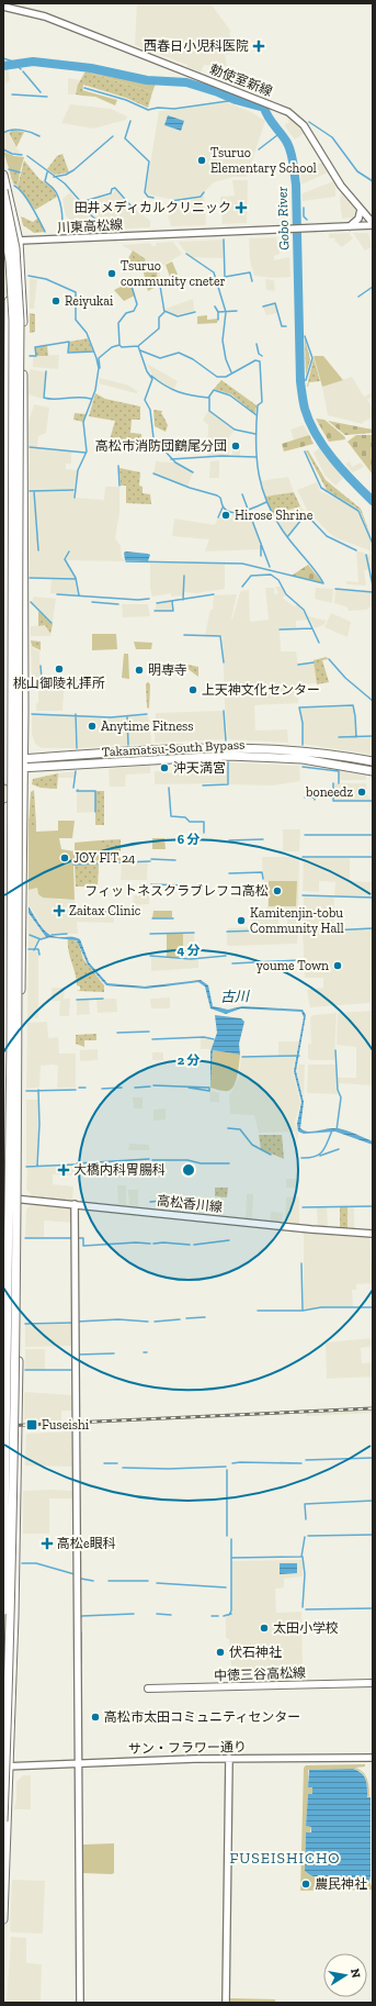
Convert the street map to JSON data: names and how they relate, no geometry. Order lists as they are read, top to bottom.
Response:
{
  "streets": {
    "highway": ["Takamatsu-South Bypass"],
    "main road": ["中徳三谷高松線"],
    "street": [
      "勅使室新線",
      "川東高松線",
      "高松香川線",
      "サン・フラワー通り"
    ]
  },
  "crossings": [
    ["勅使室新線", "川東高松線"]
  ],
  "districts": ["FUSEISHICHO"],
  "water": ["Gobo River", "古川"],
  "places": {
    "health": [
      "西春日小児科医院",
      "田井メディカルクリニック",
      "Zaitax Clinic",
      "大橋内科胃腸科",
      "高松e眼科"
    ],
    "other": [
      "Tsuruo Elementary School",
      "Tsuruo community cneter",
      "Reiyukai",
      "高松市消防団鶴尾分団",
      "Hirose Shrine",
      "桃山御陵礼拝所",
      "明専寺",
      "上天神文化センター",
      "Anytime Fitness",
      "沖天満宮",
      "boneedz",
      "JOY FIT 24",
      "フィットネスクラブレフコ高松",
      "Kamitenjin-tobu Community Hall",
      "youme Town",
      "太田小学校",
      "伏石神社",
      "高松市太田コミュニティセンター",
      "農民神社"
    ],
    "transit": ["Fuseishi"]
  },
  "north": "right",
  "rings": ["6 分", "4 分", "2 分"]
}
